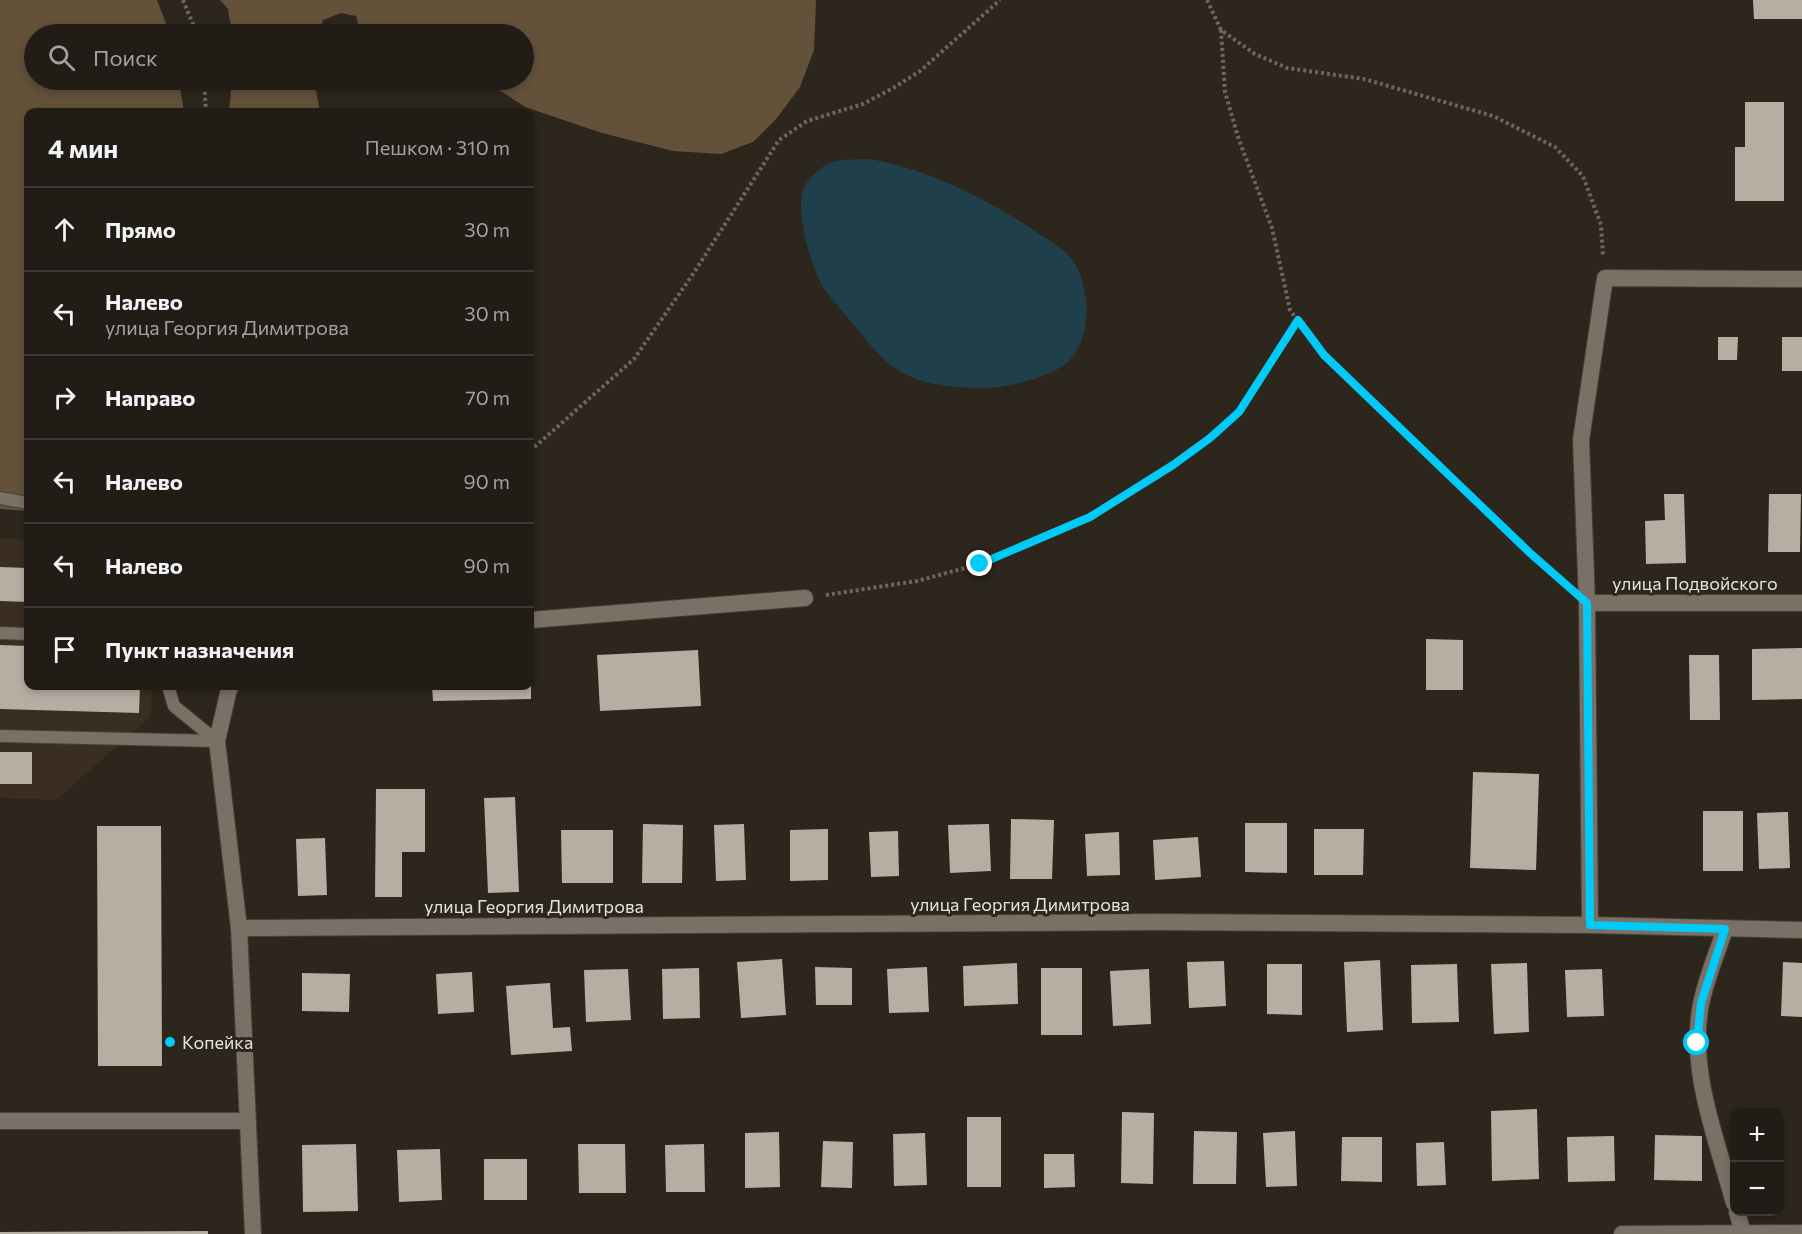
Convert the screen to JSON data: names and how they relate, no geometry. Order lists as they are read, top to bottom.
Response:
{
  "streets": {
    "street": ["улица Подвойского", "улица Георгия Димитрова"]
  },
  "places": ["Копейка"],
  "page": {
    "search": "Поиск",
    "heading": ["4 мин", "Пешком · 310 m"],
    "list": [
      ["Прямо", "30 m"],
      ["Налево", "улица Георгия Димитрова", "30 m"],
      ["Направо", "70 m"],
      ["Налево", "90 m"],
      ["Налево", "90 m"],
      "Пункт назначения"
    ],
    "map_buttons": ["+", "−"]
  }
}
